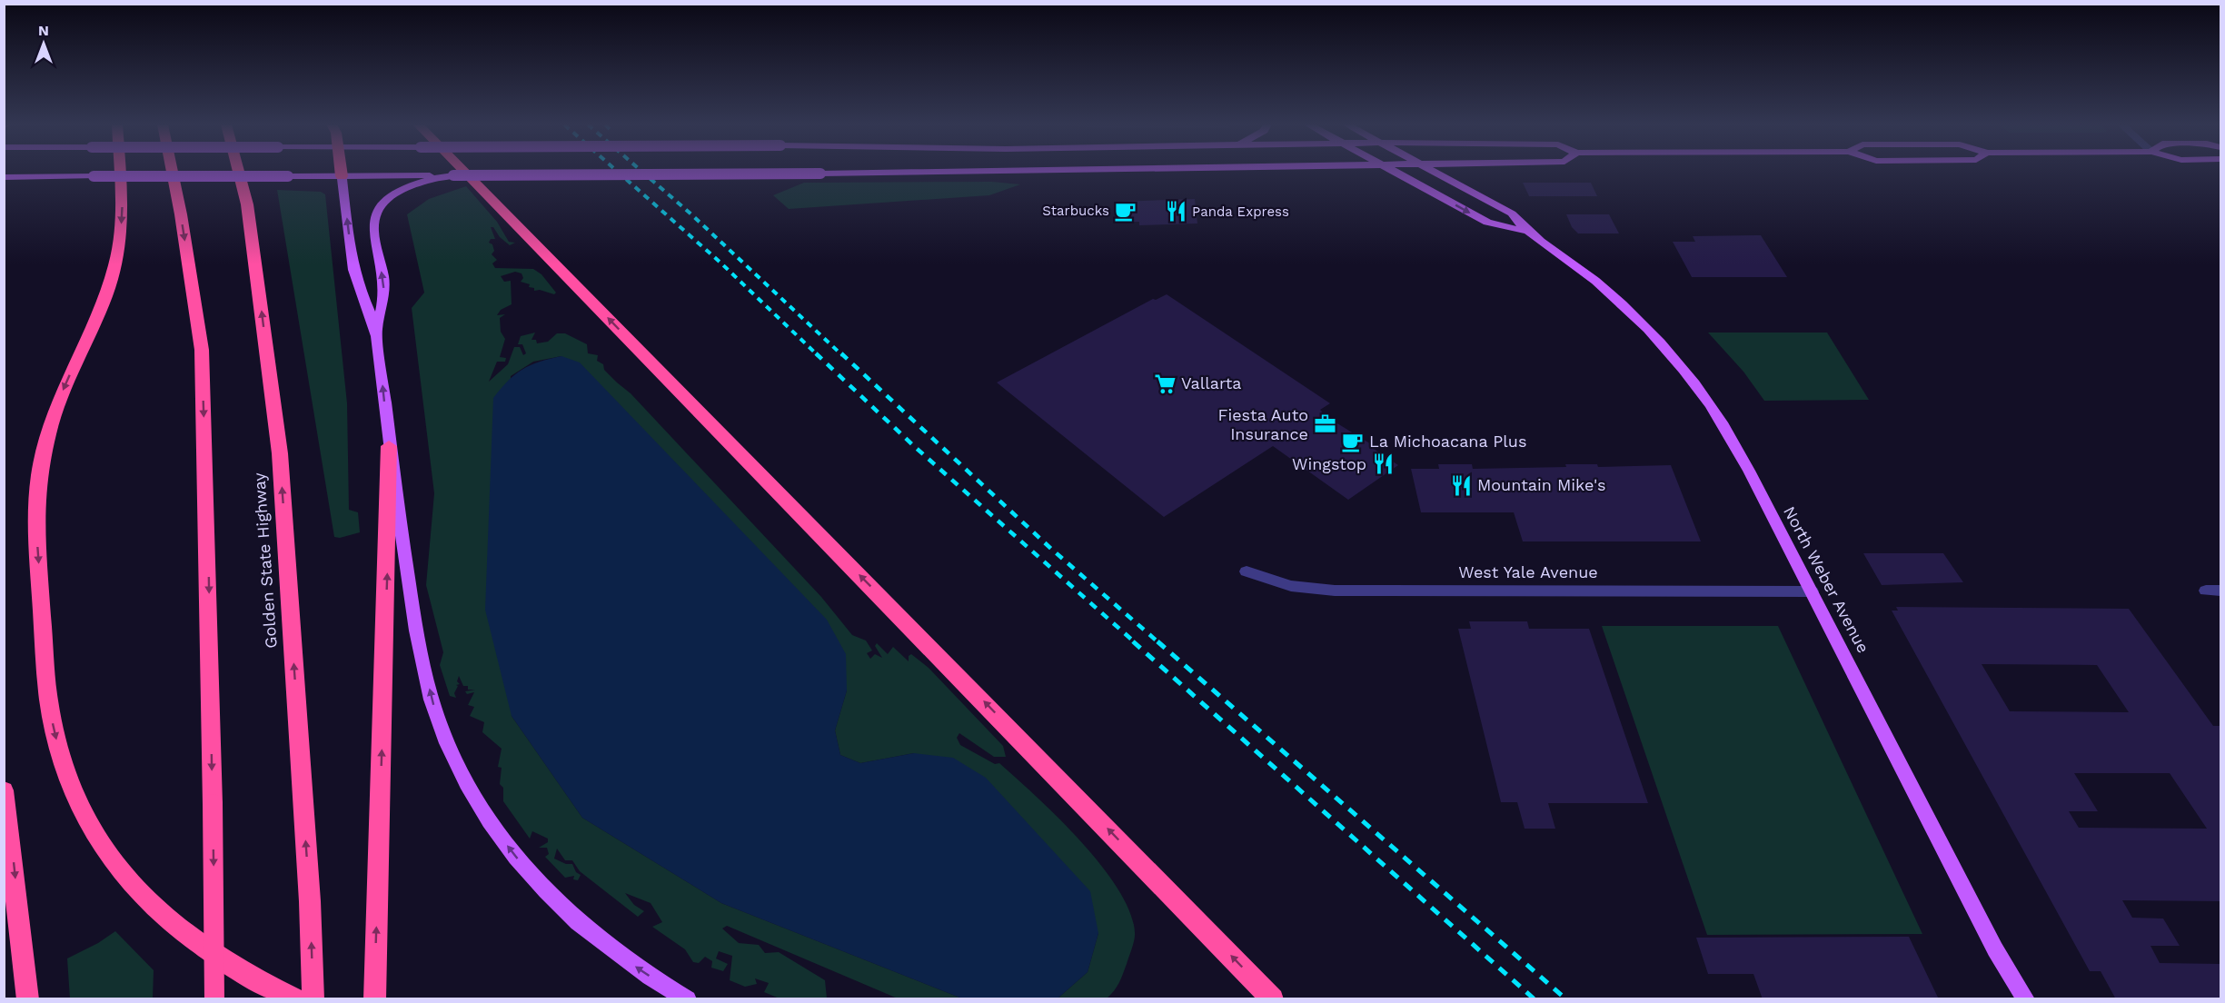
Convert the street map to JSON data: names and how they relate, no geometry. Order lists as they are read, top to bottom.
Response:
{
  "streets": {
    "highway": ["Golden State Highway"],
    "main road": ["North Weber Avenue"],
    "street": ["West Yale Avenue"]
  },
  "crossings": [
    ["West Yale Avenue", "North Weber Avenue"]
  ],
  "places": {
    "cafe": ["Starbucks", "La Michoacana Plus"],
    "restaurant": ["Panda Express", "Wingstop", "Mountain Mike's"],
    "supermarket": ["Vallarta"],
    "office": ["Fiesta Auto Insurance"]
  },
  "north": "top"
}
